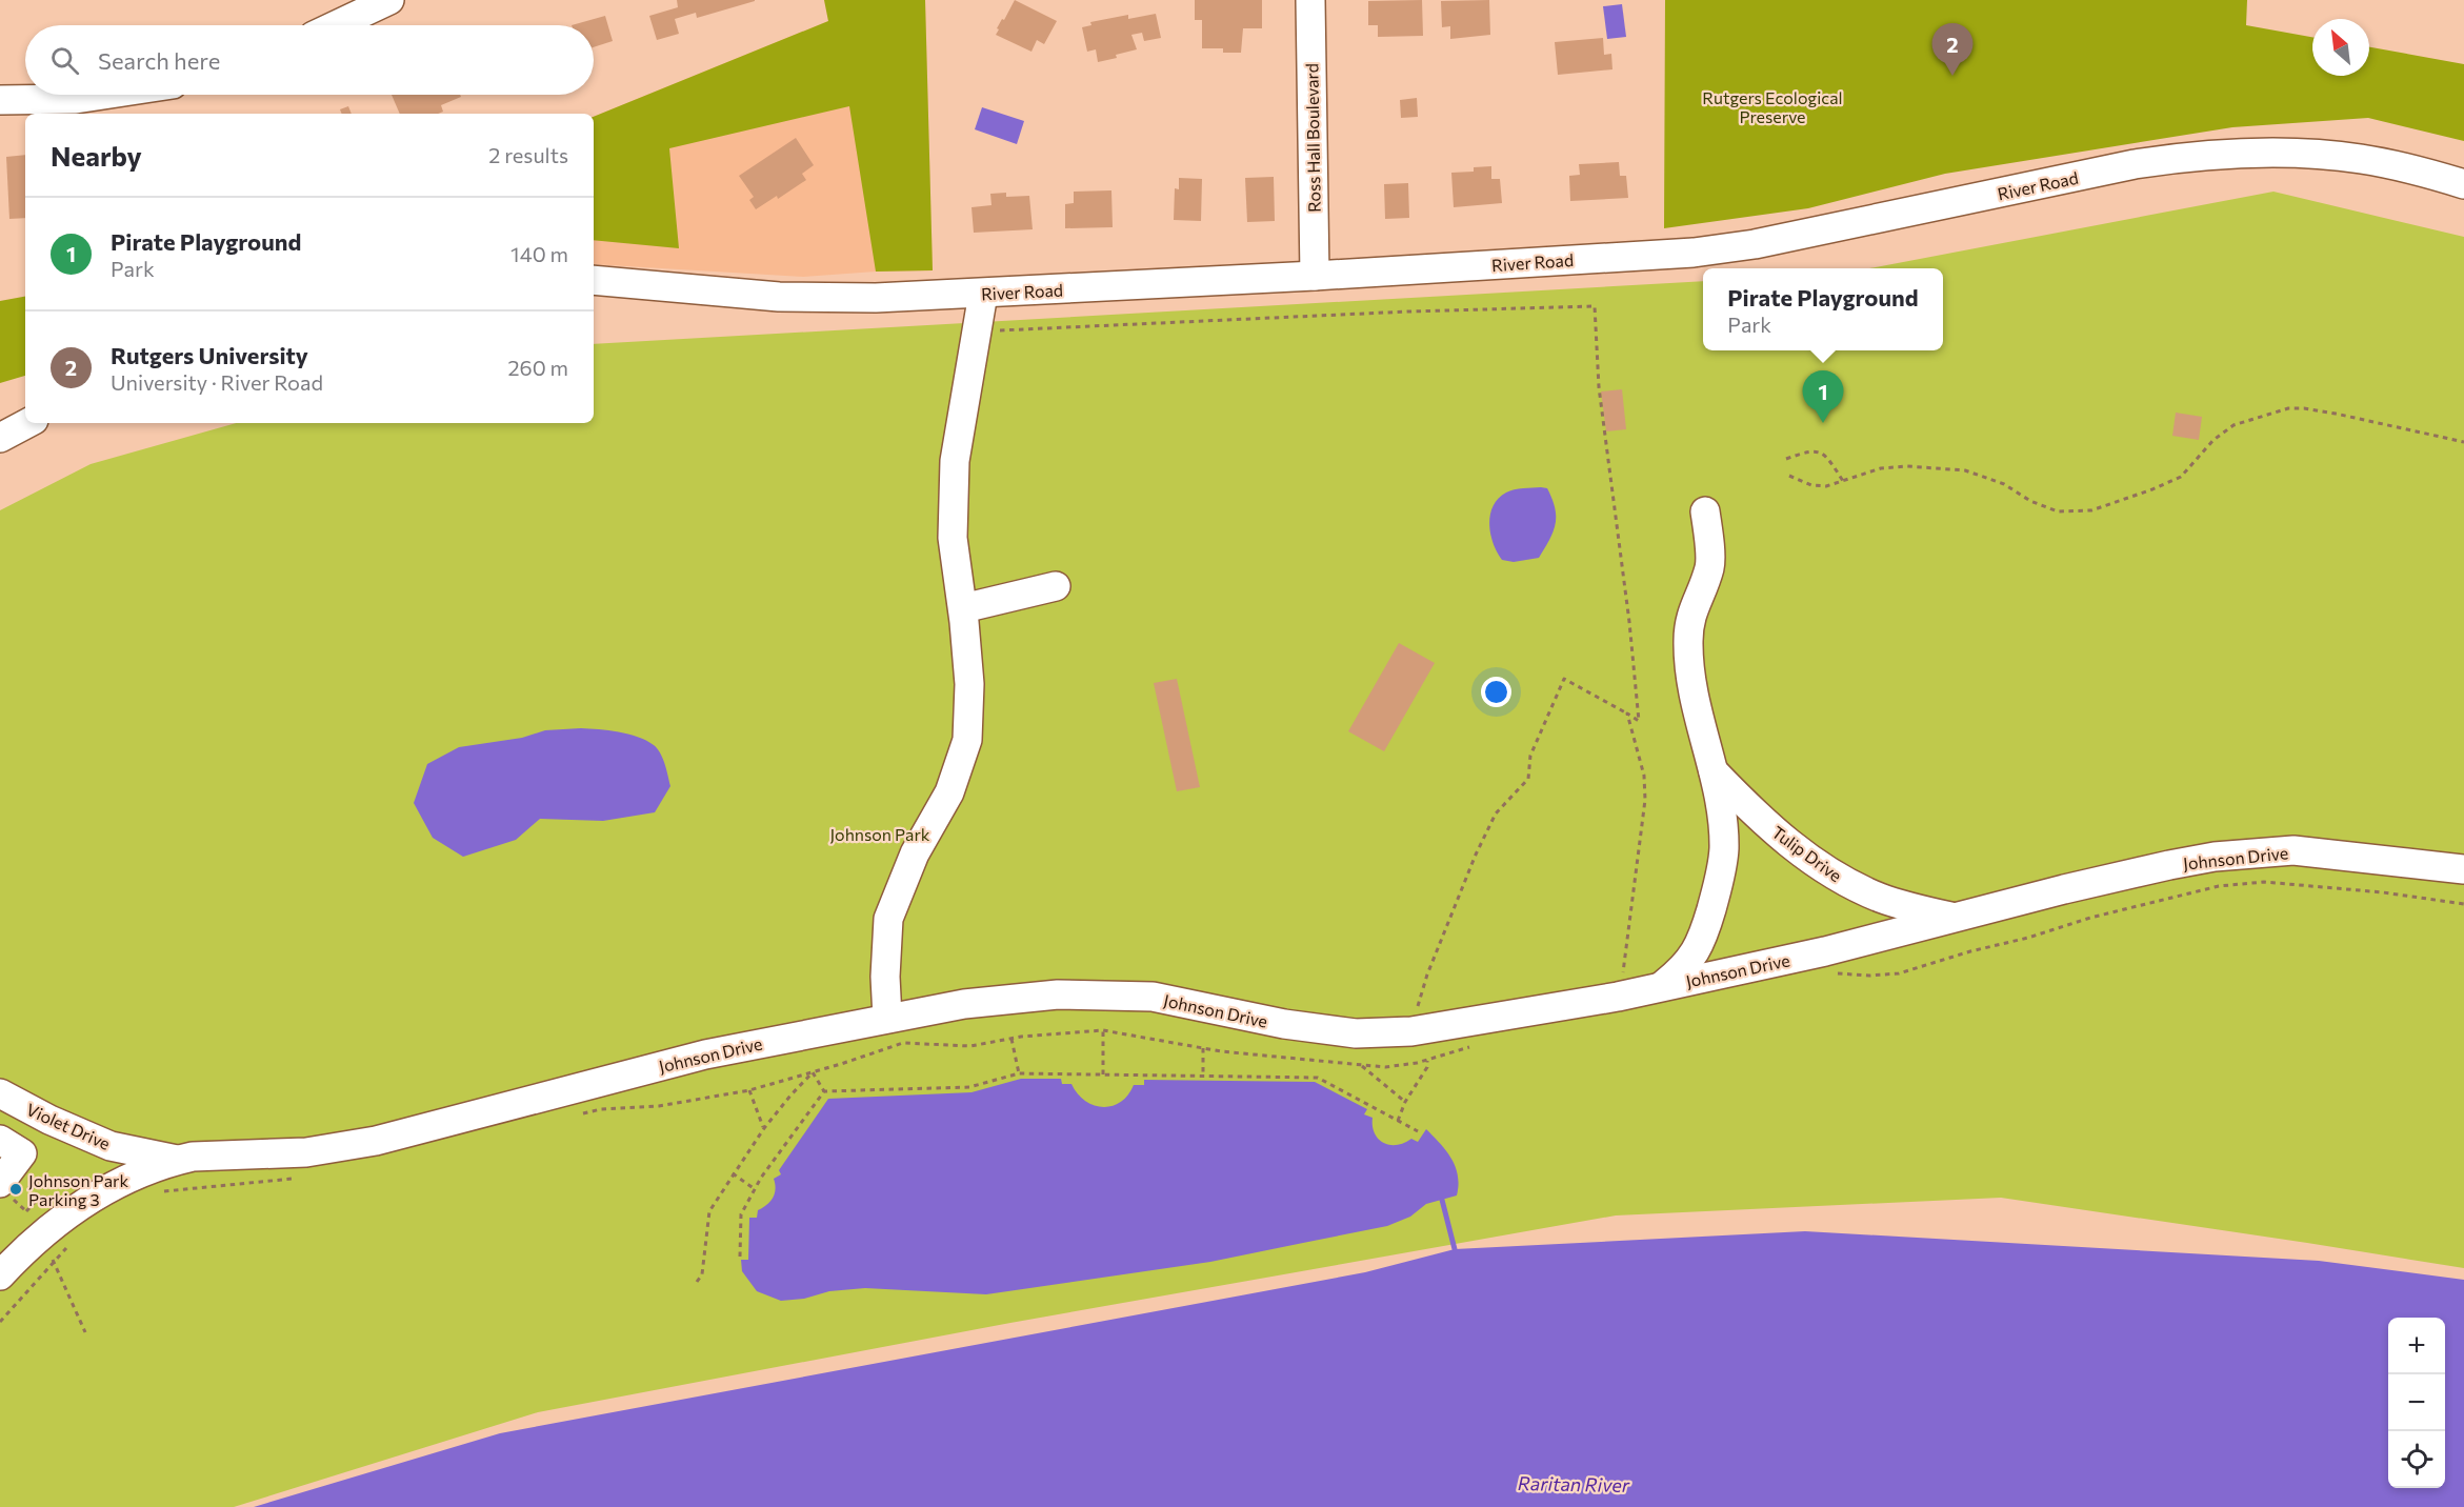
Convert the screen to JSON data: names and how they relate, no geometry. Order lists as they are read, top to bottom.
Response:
{
  "streets": {
    "street": [
      "Ross Hall Boulevard",
      "River Road",
      "Tulip Drive",
      "Johnson Drive",
      "Violet Drive"
    ]
  },
  "crossings": [
    ["Ross Hall Boulevard", "River Road"],
    ["Tulip Drive", "Johnson Drive"],
    ["Johnson Drive", "Violet Drive"]
  ],
  "water": ["Raritan River"],
  "parks": ["Rutgers Ecological Preserve", "Johnson Park"],
  "places": ["Johnson Park Parking 3"],
  "north": "top left",
  "page": {
    "pins": ["2", "1"],
    "search": "Search here",
    "heading": ["Nearby", "2 results"],
    "list": [
      {
        "mark": "1",
        "name": "Pirate Playground",
        "note": "Park",
        "value": "140 m"
      },
      {
        "mark": "2",
        "name": "Rutgers University",
        "note": "University · River Road",
        "value": "260 m"
      }
    ],
    "popup": ["Pirate Playground", "Park"],
    "map_buttons": ["+", "−"]
  }
}
